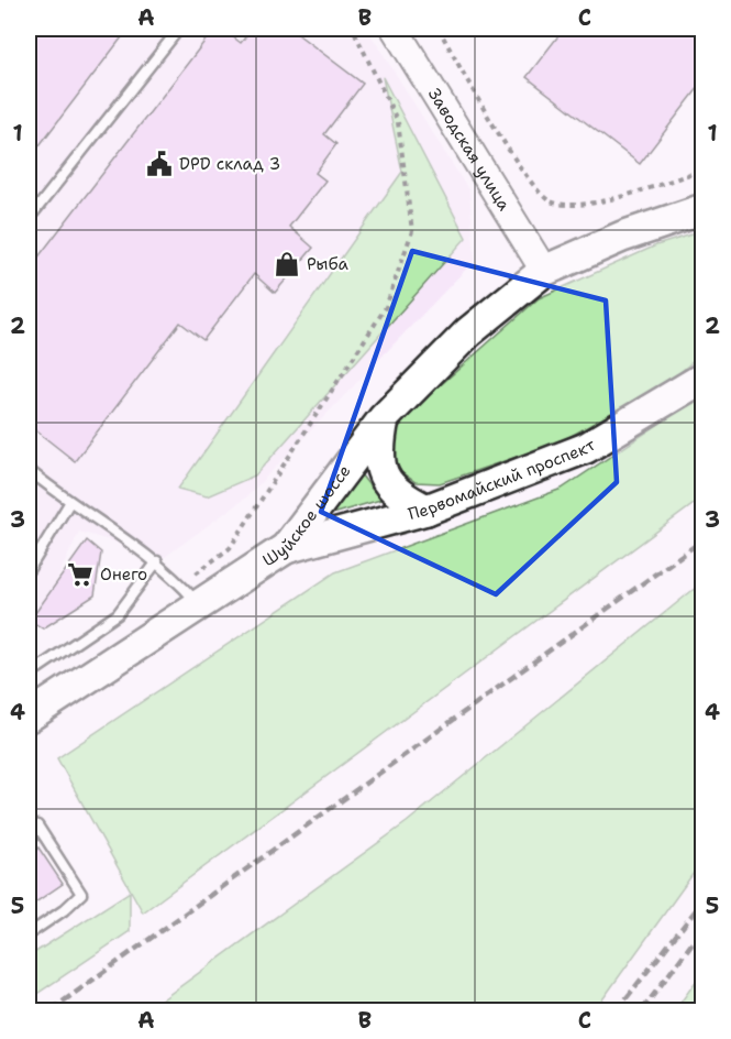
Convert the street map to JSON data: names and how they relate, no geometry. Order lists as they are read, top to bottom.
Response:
{
  "streets": {
    "main road": ["Заводская улица", "Первомайский проспект", "Шуйское шоссе"]
  },
  "crossings": [
    ["Заводская улица", "Шуйское шоссе"],
    ["Первомайский проспект", "Шуйское шоссе"]
  ],
  "places": {
    "public building": ["DPD склад 3"],
    "shop": ["Рыба"],
    "supermarket": ["Онего"]
  },
  "grid": {
    "columns": ["A", "B", "C"],
    "rows": [
      "1",
      "2",
      "3",
      "4",
      "5"
    ]
  }
}
